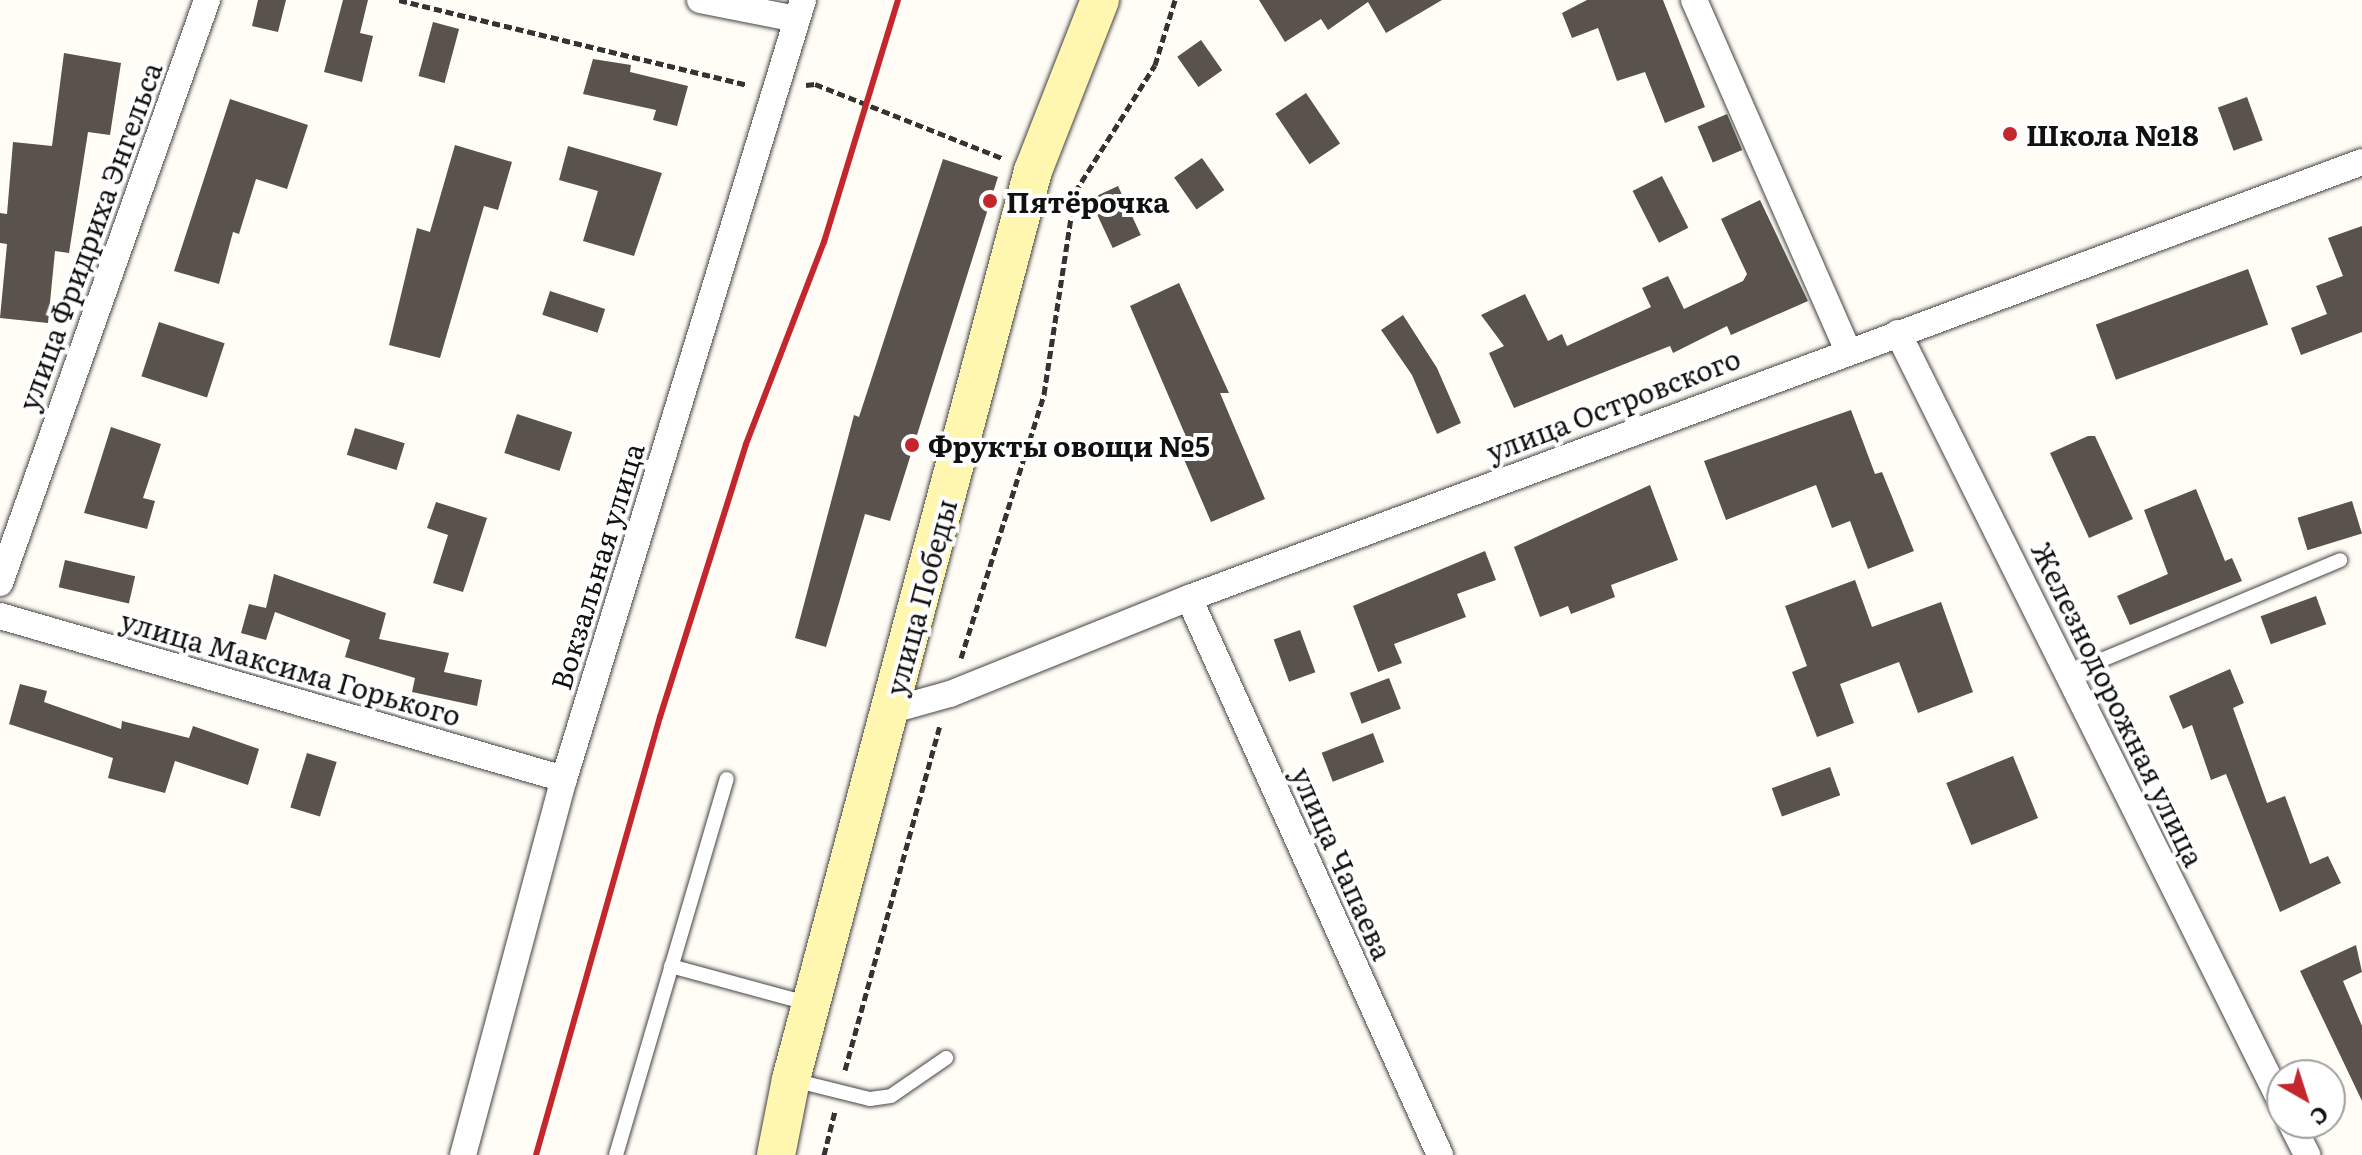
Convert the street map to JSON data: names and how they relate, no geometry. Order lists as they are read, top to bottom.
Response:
{
  "streets": {
    "street": [
      "улица Фридриха Энгельса",
      "улица Островского",
      "Вокзальная улица",
      "улица Победы",
      "улица Максима Горького",
      "Железнодорожная улица",
      "улица Чапаева"
    ]
  },
  "crossings": [
    ["улица Островского", "улица Победы"],
    ["улица Островского", "Железнодорожная улица"],
    ["улица Островского", "улица Чапаева"],
    ["Вокзальная улица", "улица Максима Горького"]
  ],
  "places": ["Школа №18", "Пятёрочка", "Фрукты овощи №5"],
  "north": "bottom right"
}
